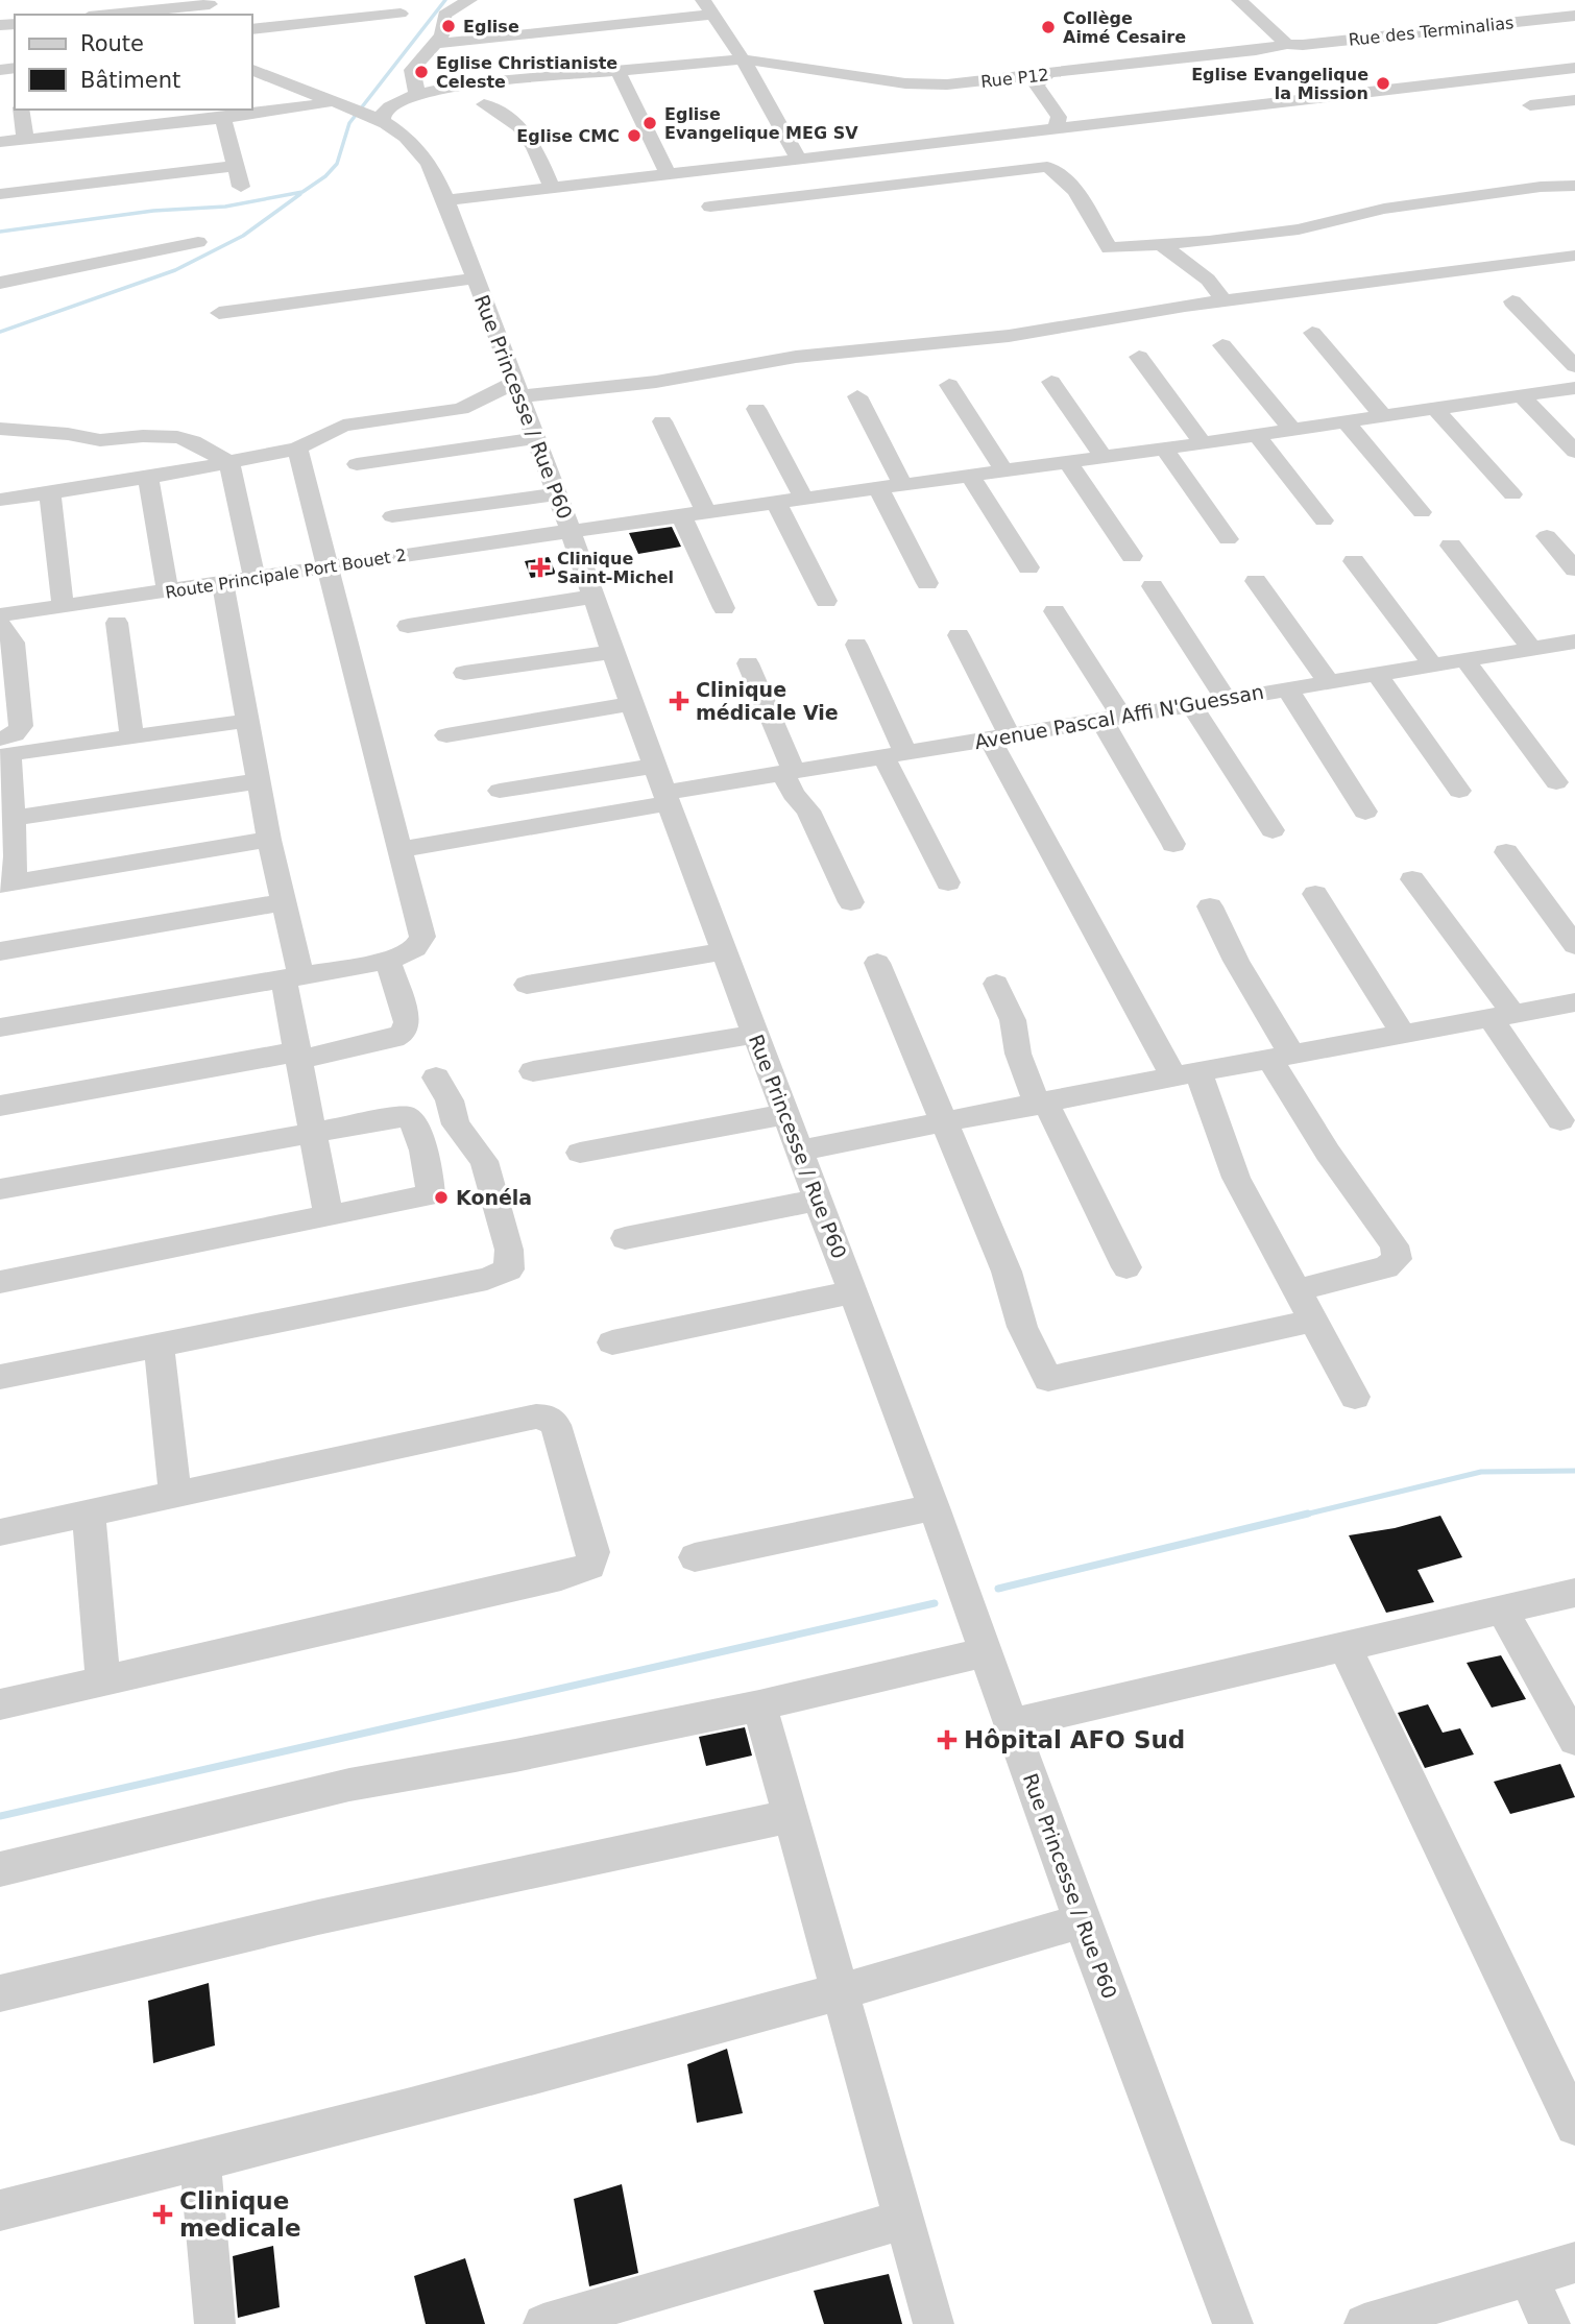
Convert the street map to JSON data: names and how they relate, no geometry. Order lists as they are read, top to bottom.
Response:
{
  "streets": {
    "street": [
      "Rue des Terminalias",
      "Rue P12",
      "Rue Princesse / Rue P60",
      "Route Principale Port Bouet 2",
      "Avenue Pascal Affi N'Guessan"
    ]
  },
  "crossings": [
    ["Rue des Terminalias", "Rue P12"],
    ["Rue P12", "Rue Princesse / Rue P60"],
    ["Rue Princesse / Rue P60", "Route Principale Port Bouet 2"],
    ["Rue Princesse / Rue P60", "Avenue Pascal Affi N'Guessan"]
  ],
  "places": {
    "other": [
      "Eglise",
      "Collège Aimé Cesaire",
      "Eglise Christianiste Celeste",
      "Eglise Evangelique la Mission",
      "Eglise Evangelique MEG SV",
      "Eglise CMC",
      "Konéla"
    ],
    "health": [
      "Clinique Saint-Michel",
      "Clinique médicale Vie",
      "Hôpital AFO Sud",
      "Clinique medicale"
    ]
  },
  "legend": ["Route", "Bâtiment"]
}
